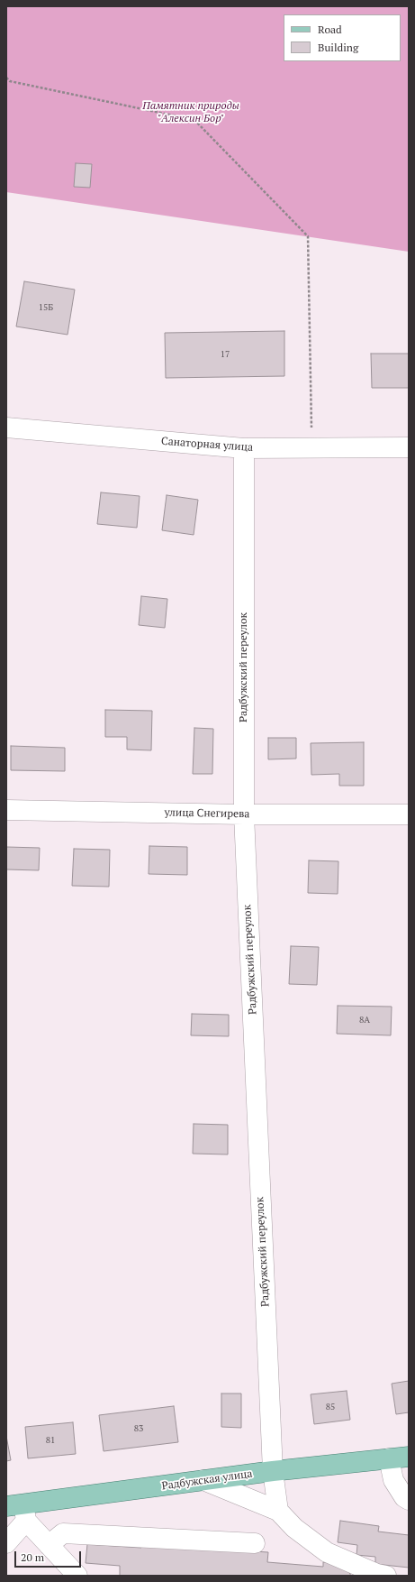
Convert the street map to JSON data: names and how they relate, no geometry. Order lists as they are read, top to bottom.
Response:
{
  "streets": {
    "main road": ["Радбужская улица"],
    "street": ["Санаторная улица", "Радбужский переулок", "улица Снегирева"]
  },
  "crossings": [
    ["Санаторная улица", "Радбужский переулок"],
    ["Радбужский переулок", "улица Снегирева"],
    ["Радбужский переулок", "Радбужская улица"]
  ],
  "parks": ["Памятник природы \"Алексин Бор\""],
  "house_numbers": [
    "15Б",
    "17",
    "8А",
    "85",
    "83",
    "81"
  ],
  "legend": ["Road", "Building"],
  "scale_bar": "20 m"
}
